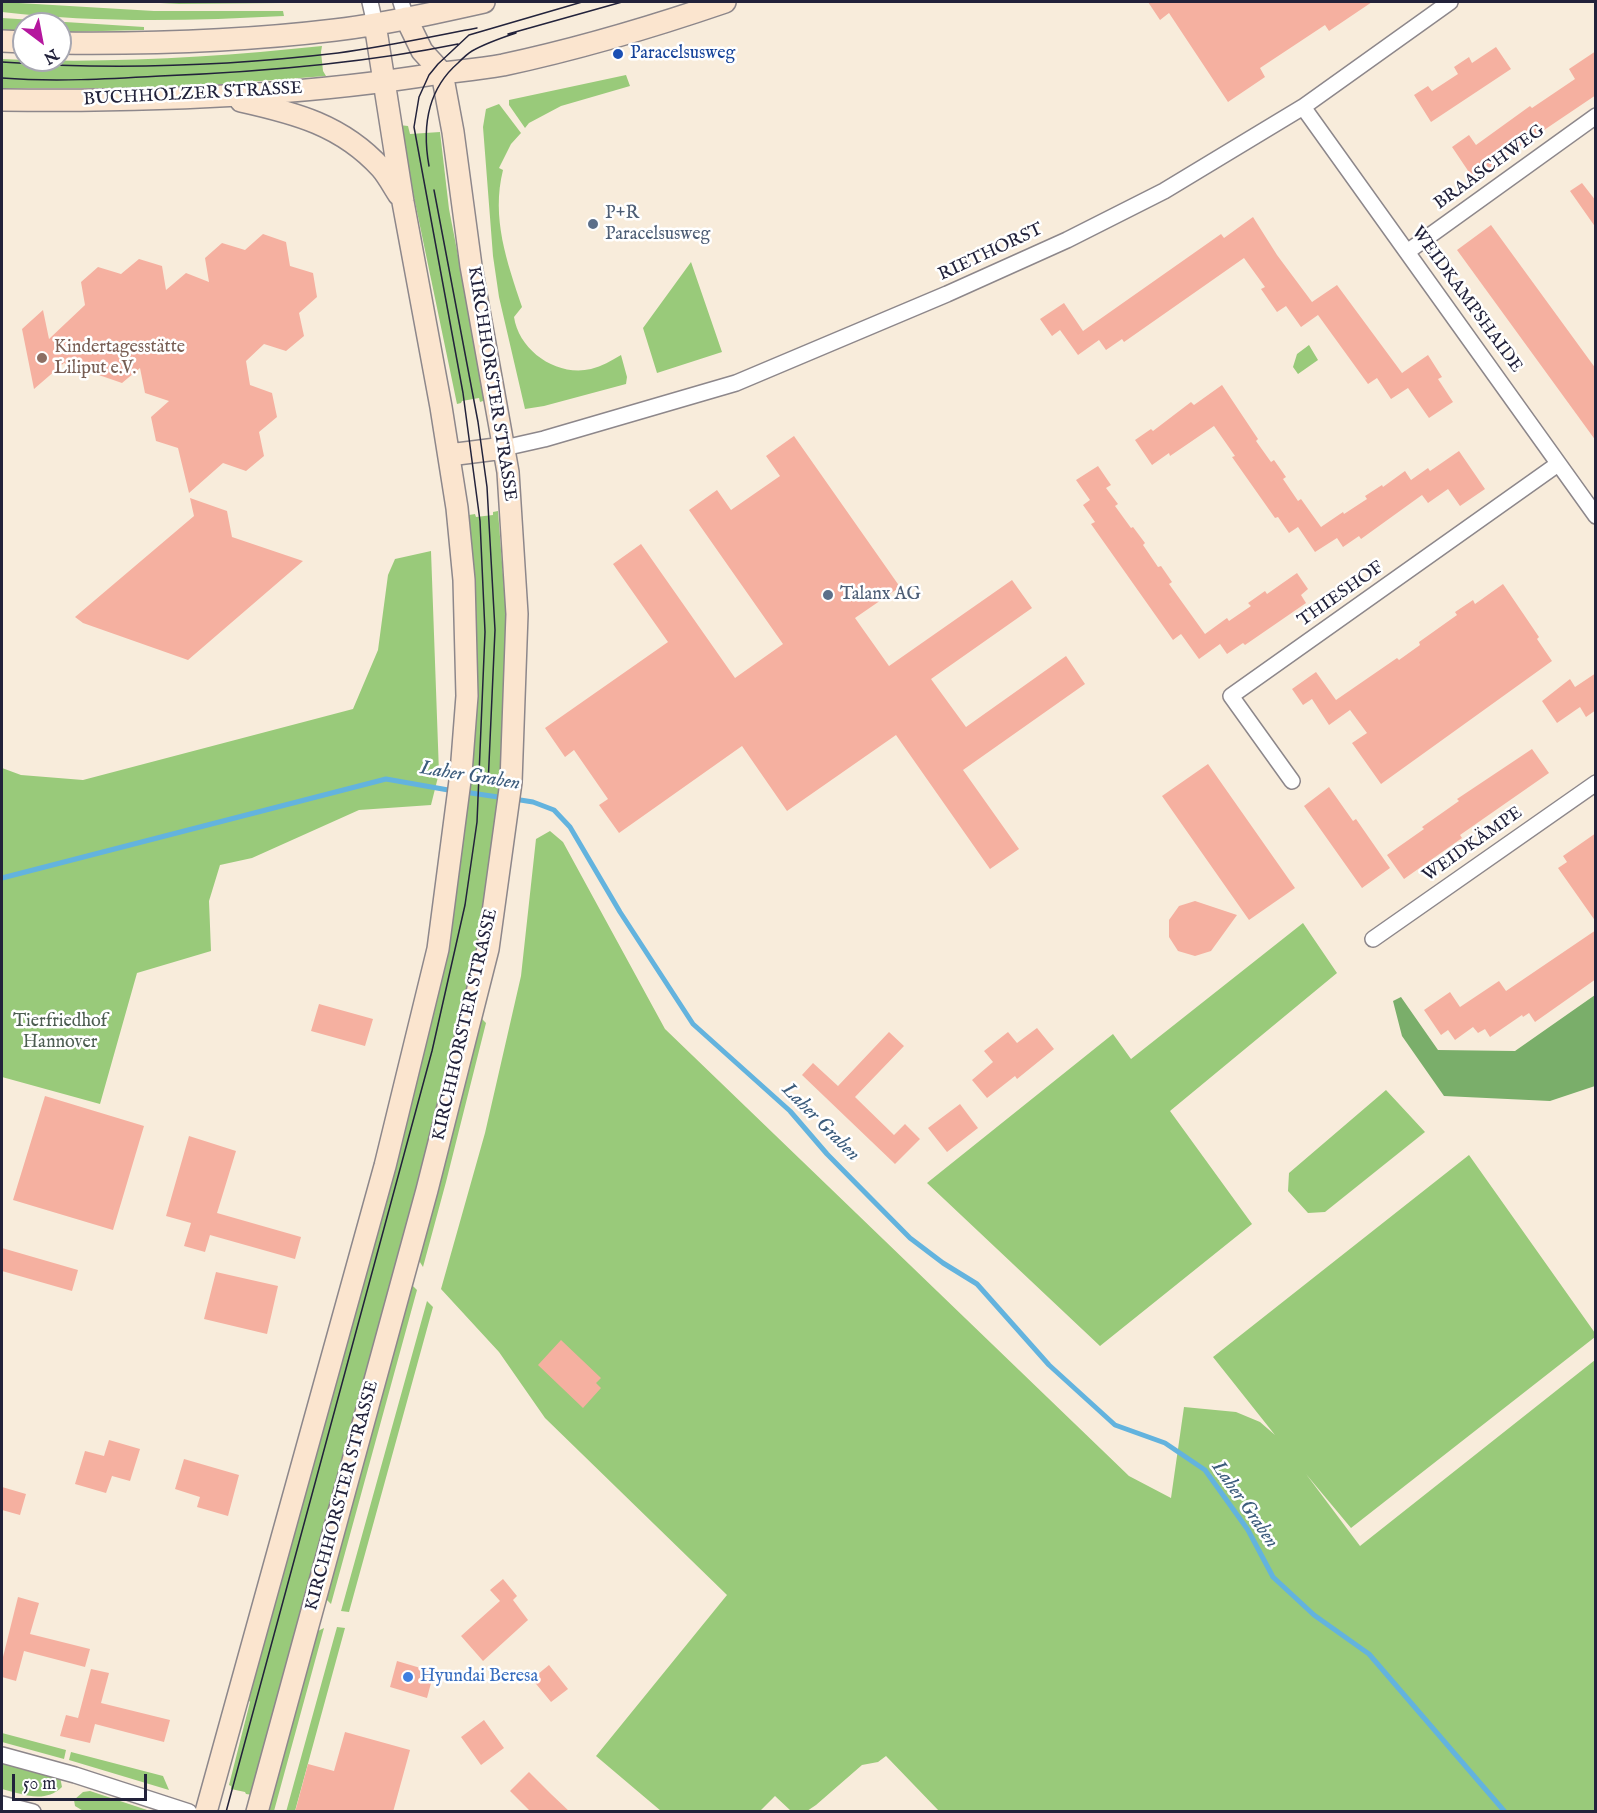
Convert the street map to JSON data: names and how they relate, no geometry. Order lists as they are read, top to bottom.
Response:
{
  "streets": {
    "main road": ["BUCHHOLZER STRASSE", "KIRCHHORSTER STRASSE"],
    "street": [
      "BRAASCHWEG",
      "RIETHORST",
      "WEIDKAMPSHAIDE",
      "THIESHOF",
      "WEIDKÄMPE"
    ]
  },
  "crossings": [
    ["BUCHHOLZER STRASSE", "KIRCHHORSTER STRASSE"],
    ["BRAASCHWEG", "WEIDKAMPSHAIDE"],
    ["RIETHORST", "WEIDKAMPSHAIDE"],
    ["RIETHORST", "KIRCHHORSTER STRASSE"],
    ["WEIDKAMPSHAIDE", "THIESHOF"]
  ],
  "water": ["Laher Graben"],
  "parks": ["Tierfriedhof Hannover"],
  "places": [
    "Paracelsusweg",
    "P+R Paracelsusweg",
    "Kindertagesstätte Liliput e.V.",
    "Talanx AG",
    "Hyundai Beresa"
  ],
  "scale_bar": "50 m",
  "north": "bottom right"
}
